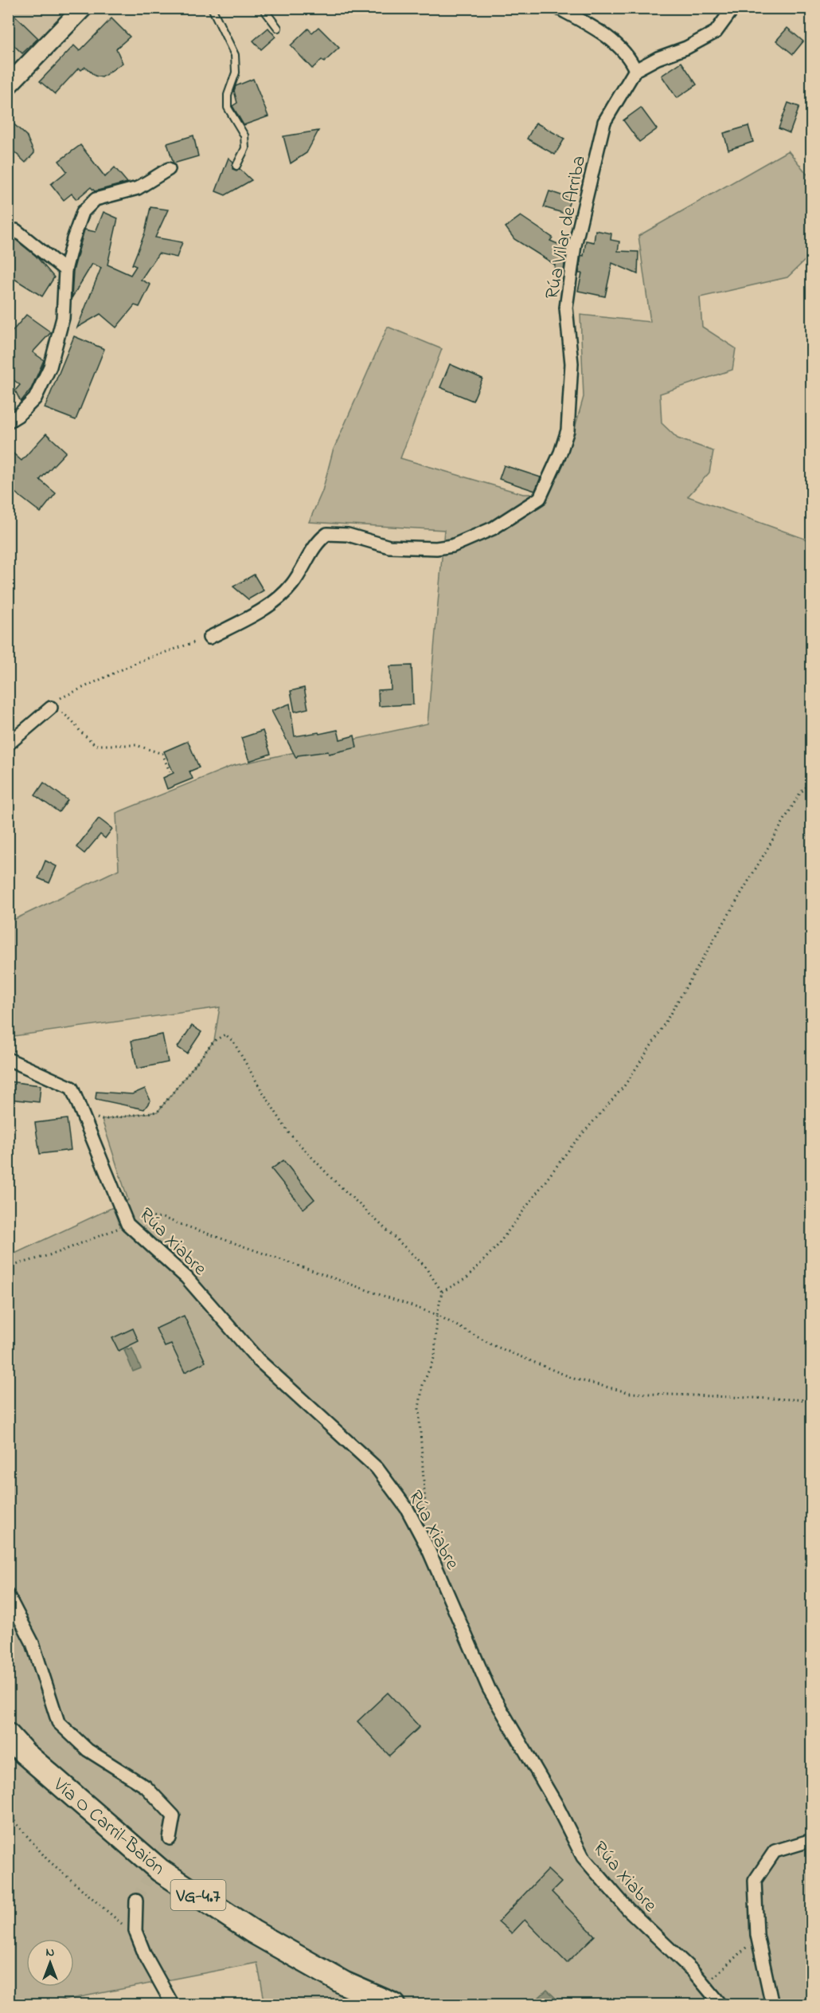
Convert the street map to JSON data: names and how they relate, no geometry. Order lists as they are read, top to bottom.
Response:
{
  "streets": {
    "highway": ["Vía O Carril-Baión", "VG-4.7"],
    "street": ["Rúa Vilar de Arriba", "Rúa Xiabre"]
  },
  "north": "top"
}
